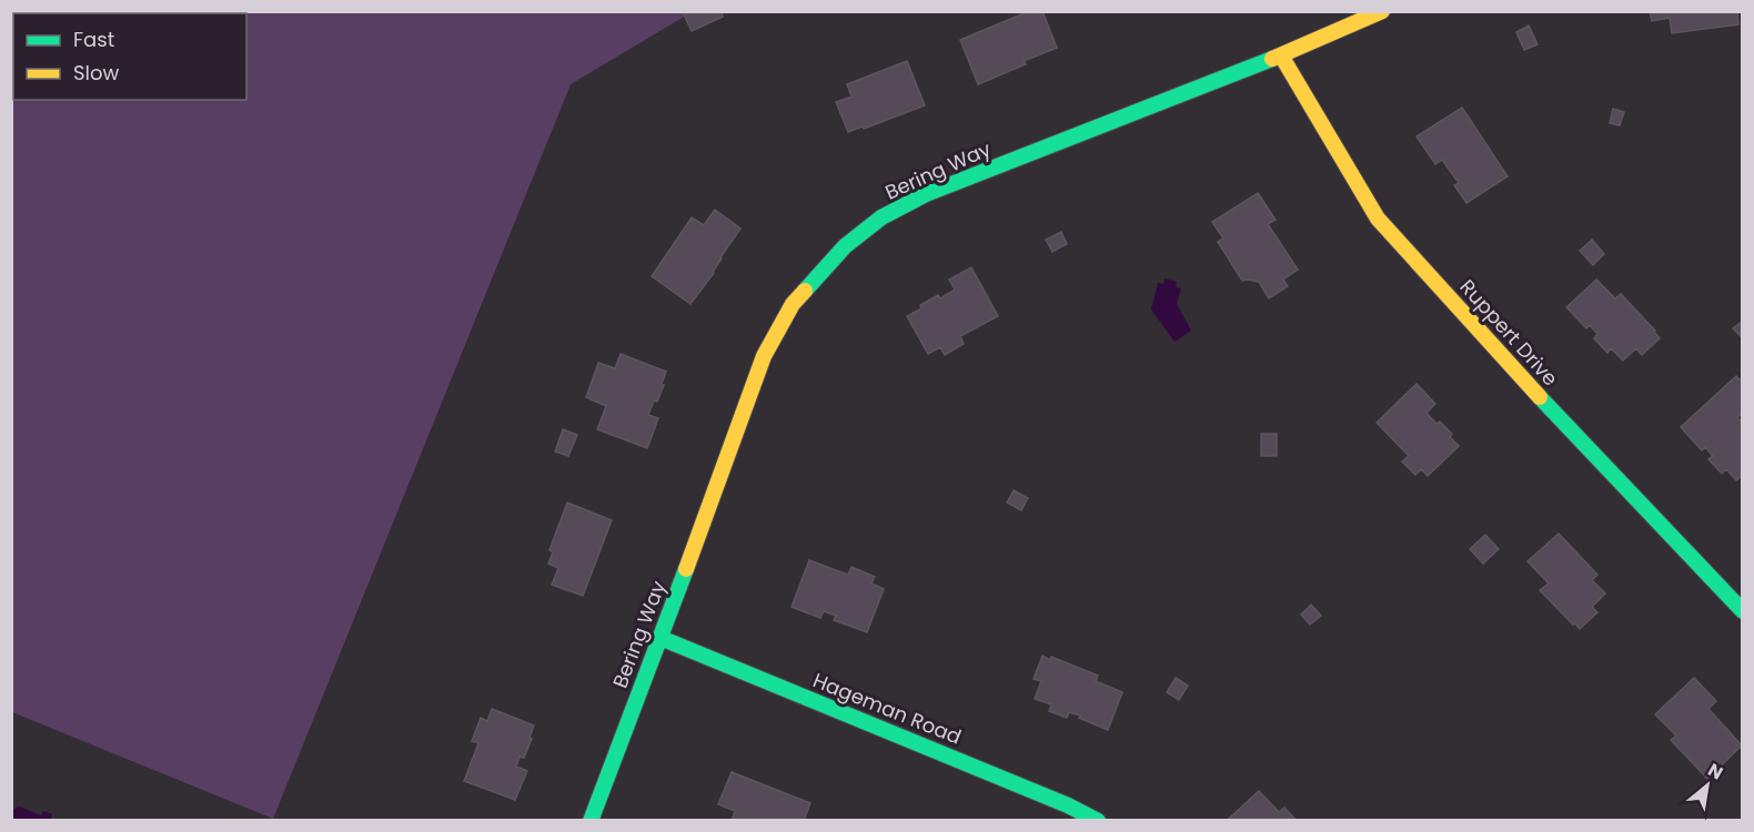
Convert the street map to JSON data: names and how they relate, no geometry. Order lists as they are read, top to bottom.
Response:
{
  "streets": {
    "street": ["Bering Way", "Ruppert Drive", "Hageman Road"]
  },
  "crossings": [
    ["Bering Way", "Ruppert Drive"],
    ["Bering Way", "Hageman Road"]
  ],
  "legend": ["Fast", "Slow"],
  "north": "top right"
}
